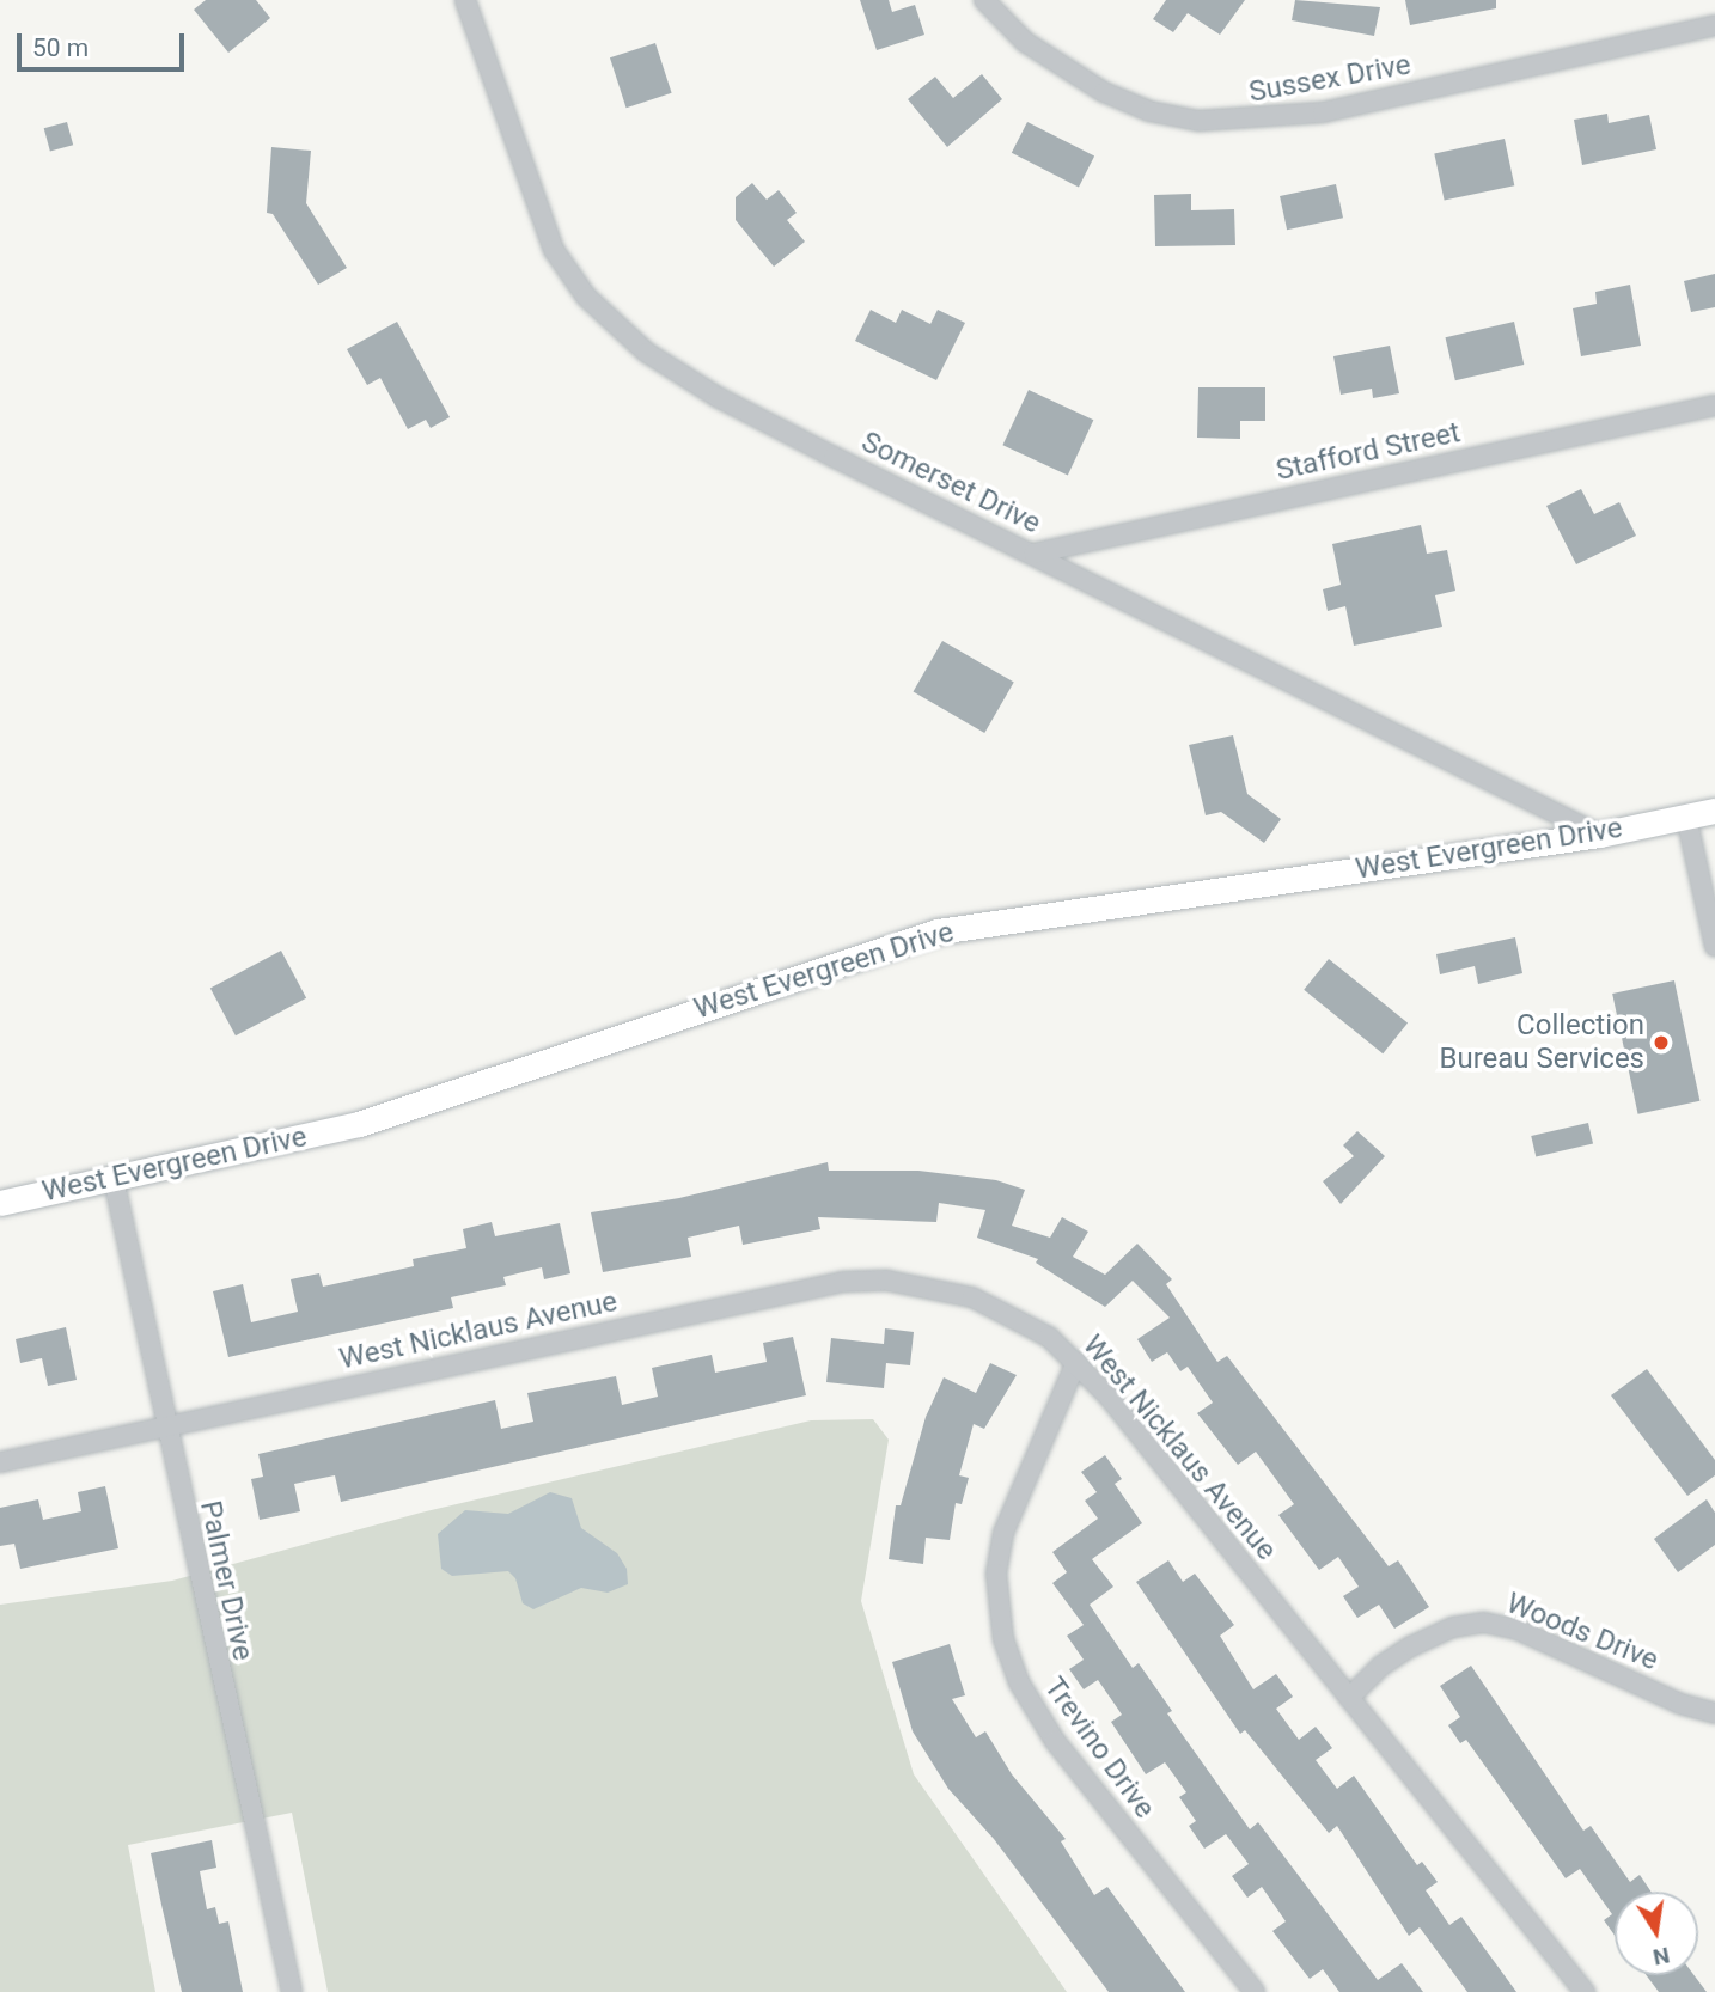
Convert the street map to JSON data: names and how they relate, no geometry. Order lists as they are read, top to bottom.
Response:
{
  "streets": {
    "street": [
      "Sussex Drive",
      "Stafford Street",
      "Somerset Drive",
      "West Evergreen Drive",
      "West Nicklaus Avenue",
      "Palmer Drive",
      "Woods Drive",
      "Trevino Drive"
    ]
  },
  "crossings": [
    ["Stafford Street", "Somerset Drive"],
    ["Somerset Drive", "West Evergreen Drive"],
    ["West Evergreen Drive", "Palmer Drive"],
    ["West Nicklaus Avenue", "Palmer Drive"],
    ["West Nicklaus Avenue", "Woods Drive"],
    ["West Nicklaus Avenue", "Trevino Drive"]
  ],
  "places": ["Collection Bureau Services"],
  "scale_bar": "50 m",
  "north": "bottom"
}
